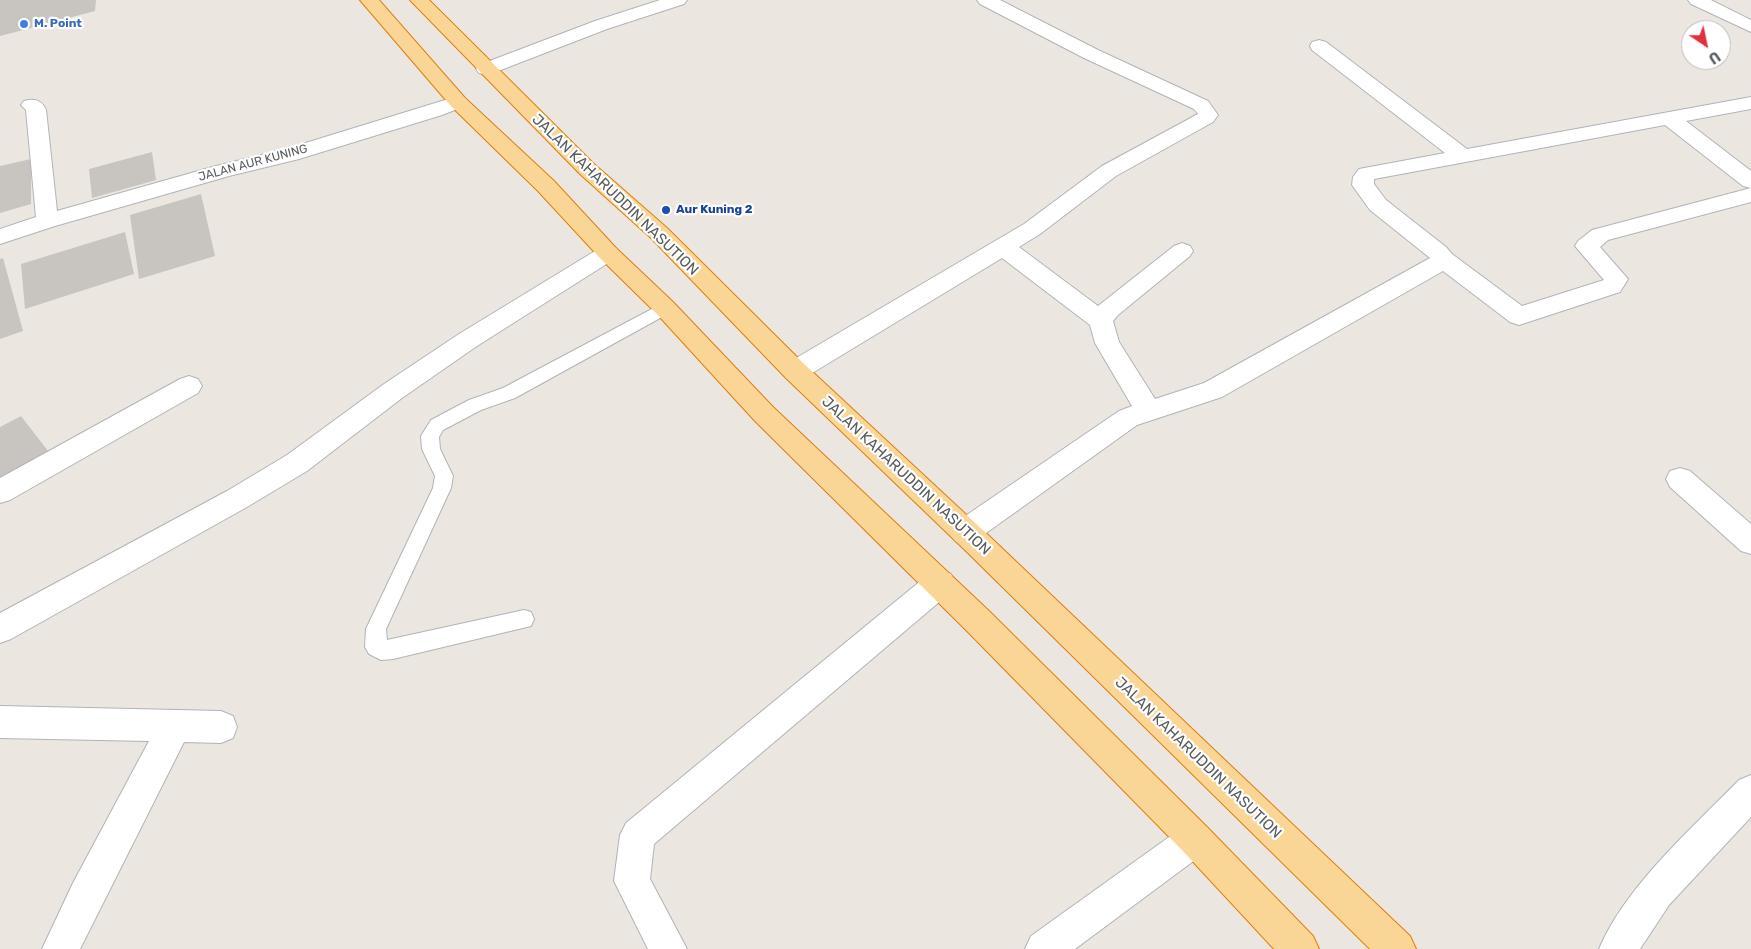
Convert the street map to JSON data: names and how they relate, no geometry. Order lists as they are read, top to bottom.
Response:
{
  "streets": {
    "highway": ["JALAN KAHARUDDIN NASUTION"],
    "street": ["JALAN AUR KUNING"]
  },
  "places": ["M. Point", "Aur Kuning 2"],
  "north": "bottom right"
}
